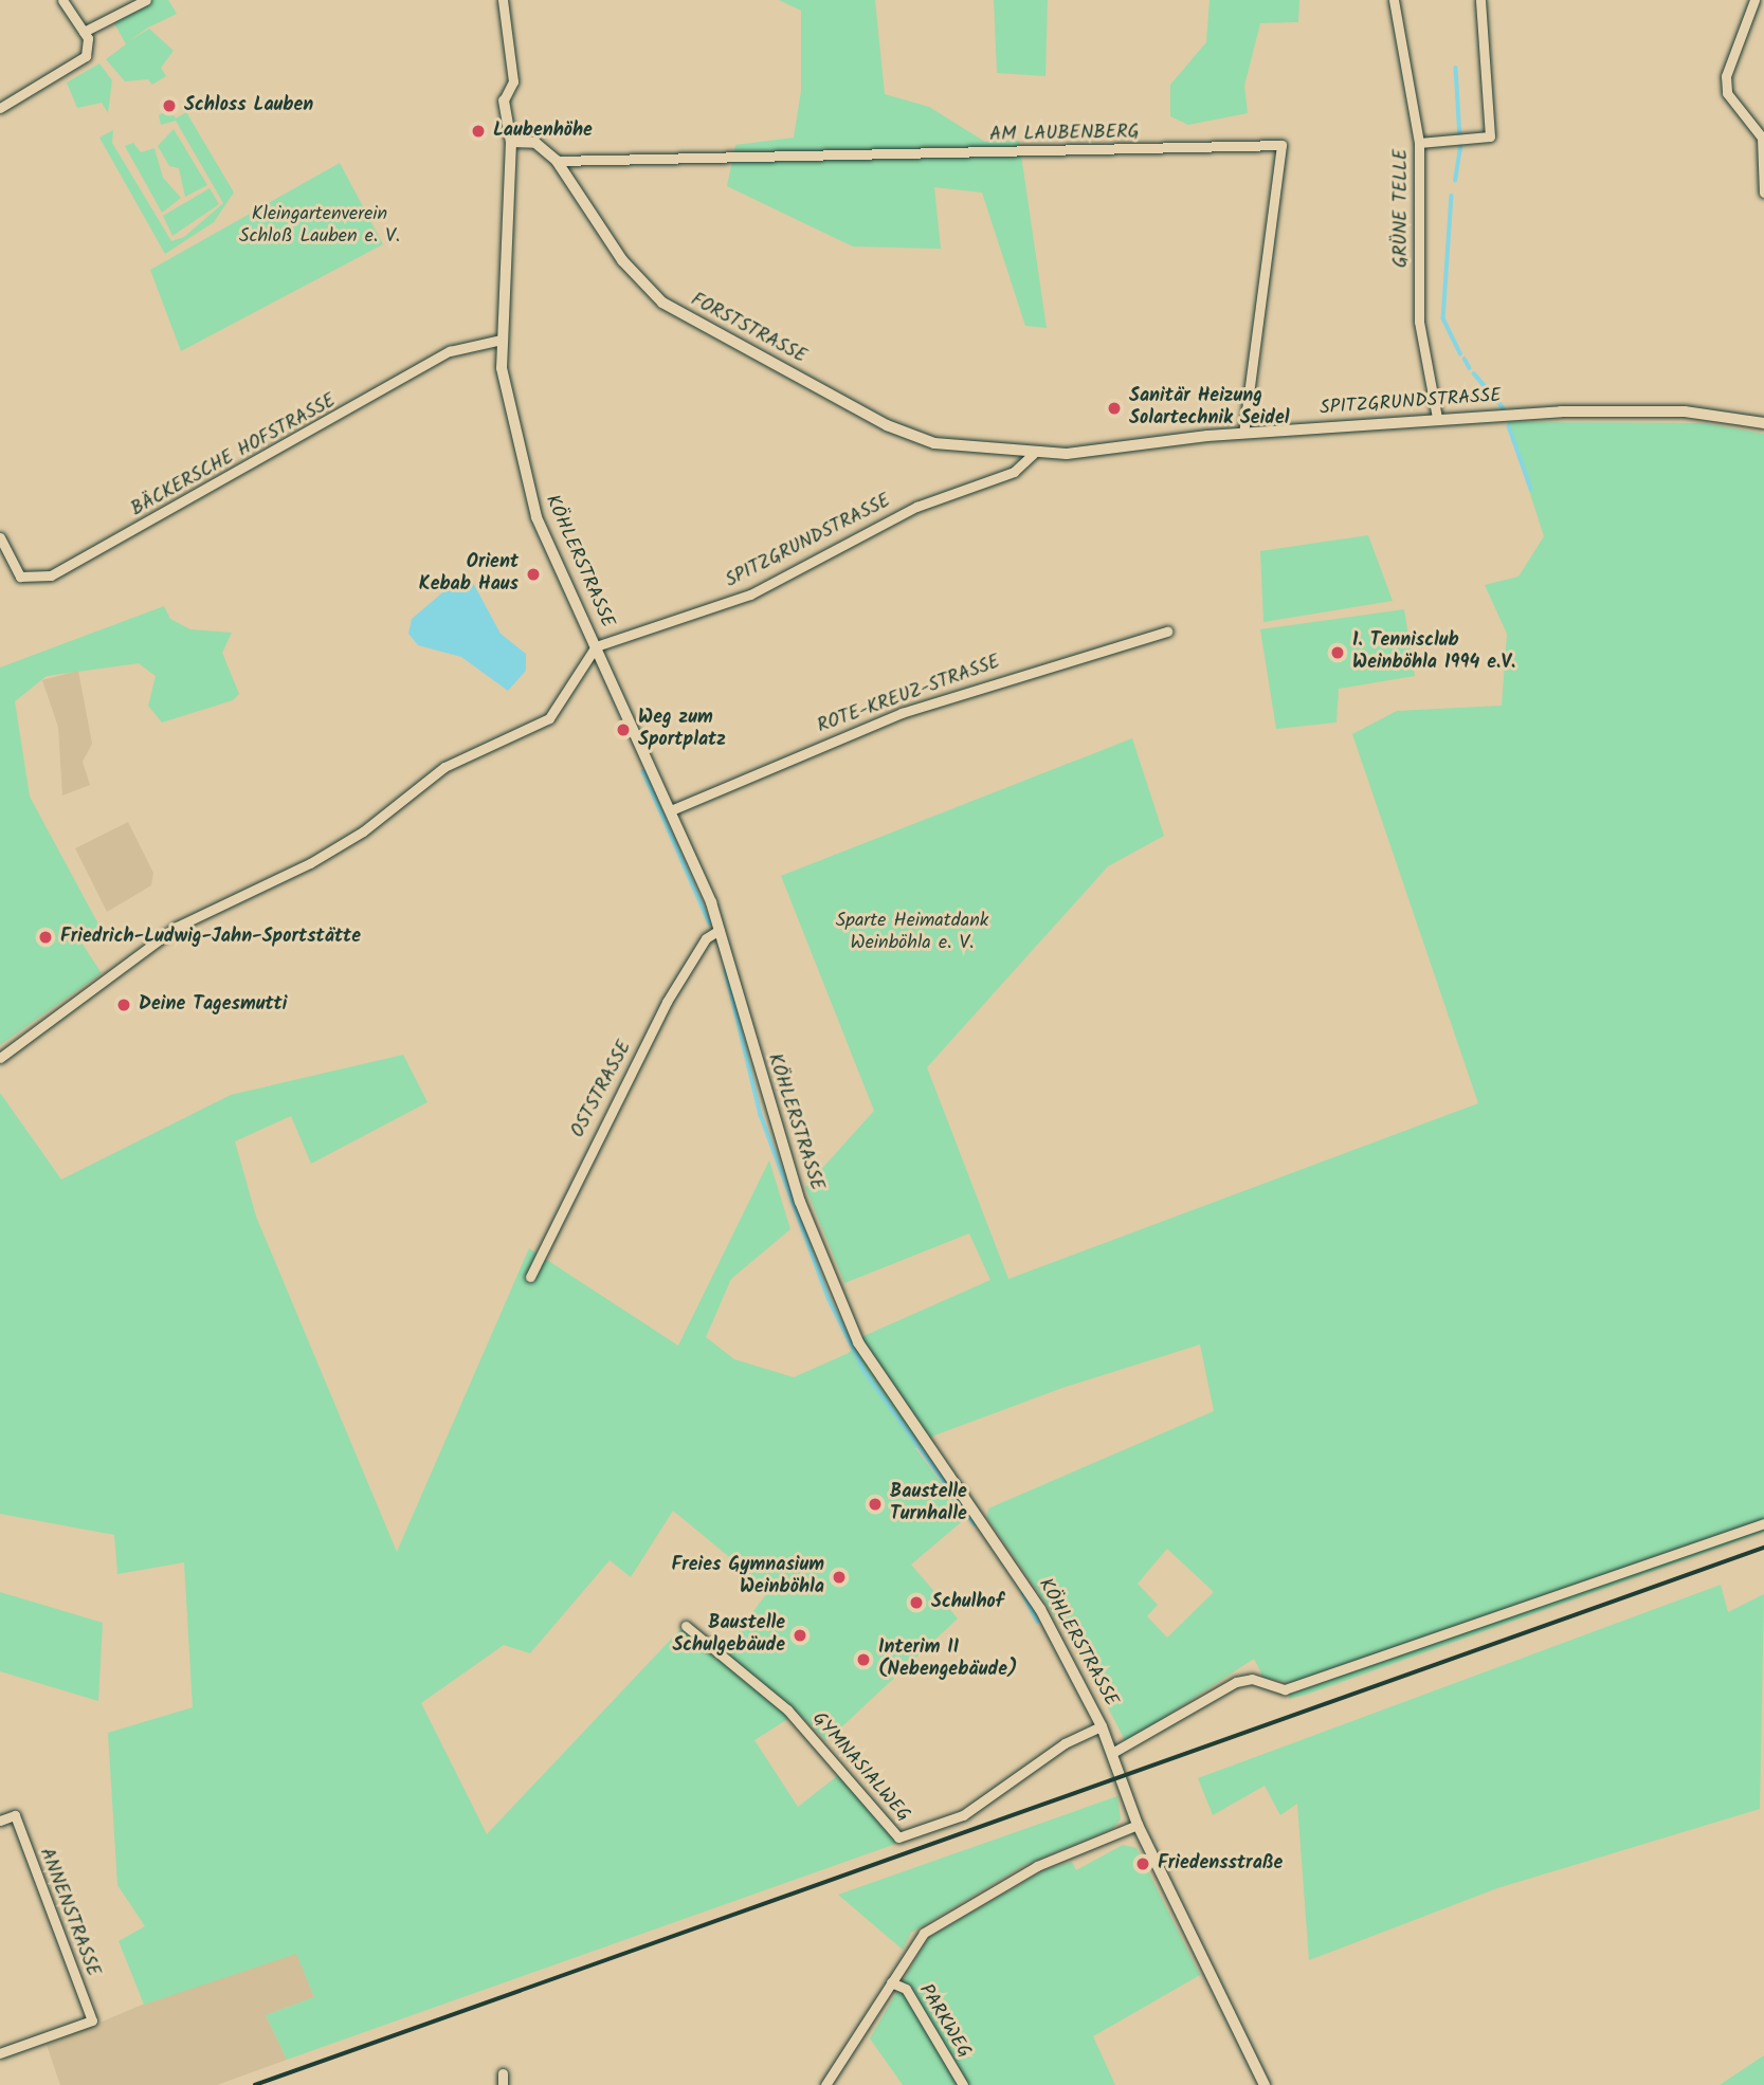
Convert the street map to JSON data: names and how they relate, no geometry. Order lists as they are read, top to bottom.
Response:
{
  "streets": {
    "street": [
      "AM LAUBENBERG",
      "GRÜNE TELLE",
      "FORSTSTRASSE",
      "SPITZGRUNDSTRASSE",
      "BÄCKERSCHE HOFSTRASSE",
      "KÖHLERSTRASSE",
      "ROTE-KREUZ-STRASSE",
      "OSTSTRASSE",
      "GYMNASIALWEG",
      "ANNENSTRASSE",
      "PARKWEG"
    ]
  },
  "crossings": [
    ["AM LAUBENBERG", "FORSTSTRASSE"],
    ["AM LAUBENBERG", "SPITZGRUNDSTRASSE"],
    ["GRÜNE TELLE", "SPITZGRUNDSTRASSE"],
    ["FORSTSTRASSE", "SPITZGRUNDSTRASSE"],
    ["FORSTSTRASSE", "KÖHLERSTRASSE"],
    ["SPITZGRUNDSTRASSE", "KÖHLERSTRASSE"],
    ["BÄCKERSCHE HOFSTRASSE", "KÖHLERSTRASSE"],
    ["KÖHLERSTRASSE", "ROTE-KREUZ-STRASSE"],
    ["KÖHLERSTRASSE", "OSTSTRASSE"],
    ["KÖHLERSTRASSE", "GYMNASIALWEG"]
  ],
  "parks": ["Kleingartenverein Schloß Lauben e. V.", "Sparte Heimatdank Weinböhla e. V."],
  "places": [
    "Schloss Lauben",
    "Laubenhöhe",
    "Sanitär Heizung Solartechnik Seidel",
    "Orient Kebab Haus",
    "1. Tennisclub Weinböhla 1994 e.V.",
    "Weg zum Sportplatz",
    "Friedrich-Ludwig-Jahn-Sportstätte",
    "Deine Tagesmutti",
    "Baustelle Turnhalle",
    "Freies Gymnasium Weinböhla",
    "Schulhof",
    "Baustelle Schulgebäude",
    "Interim II (Nebengebäude)",
    "Friedensstraße"
  ]
}
